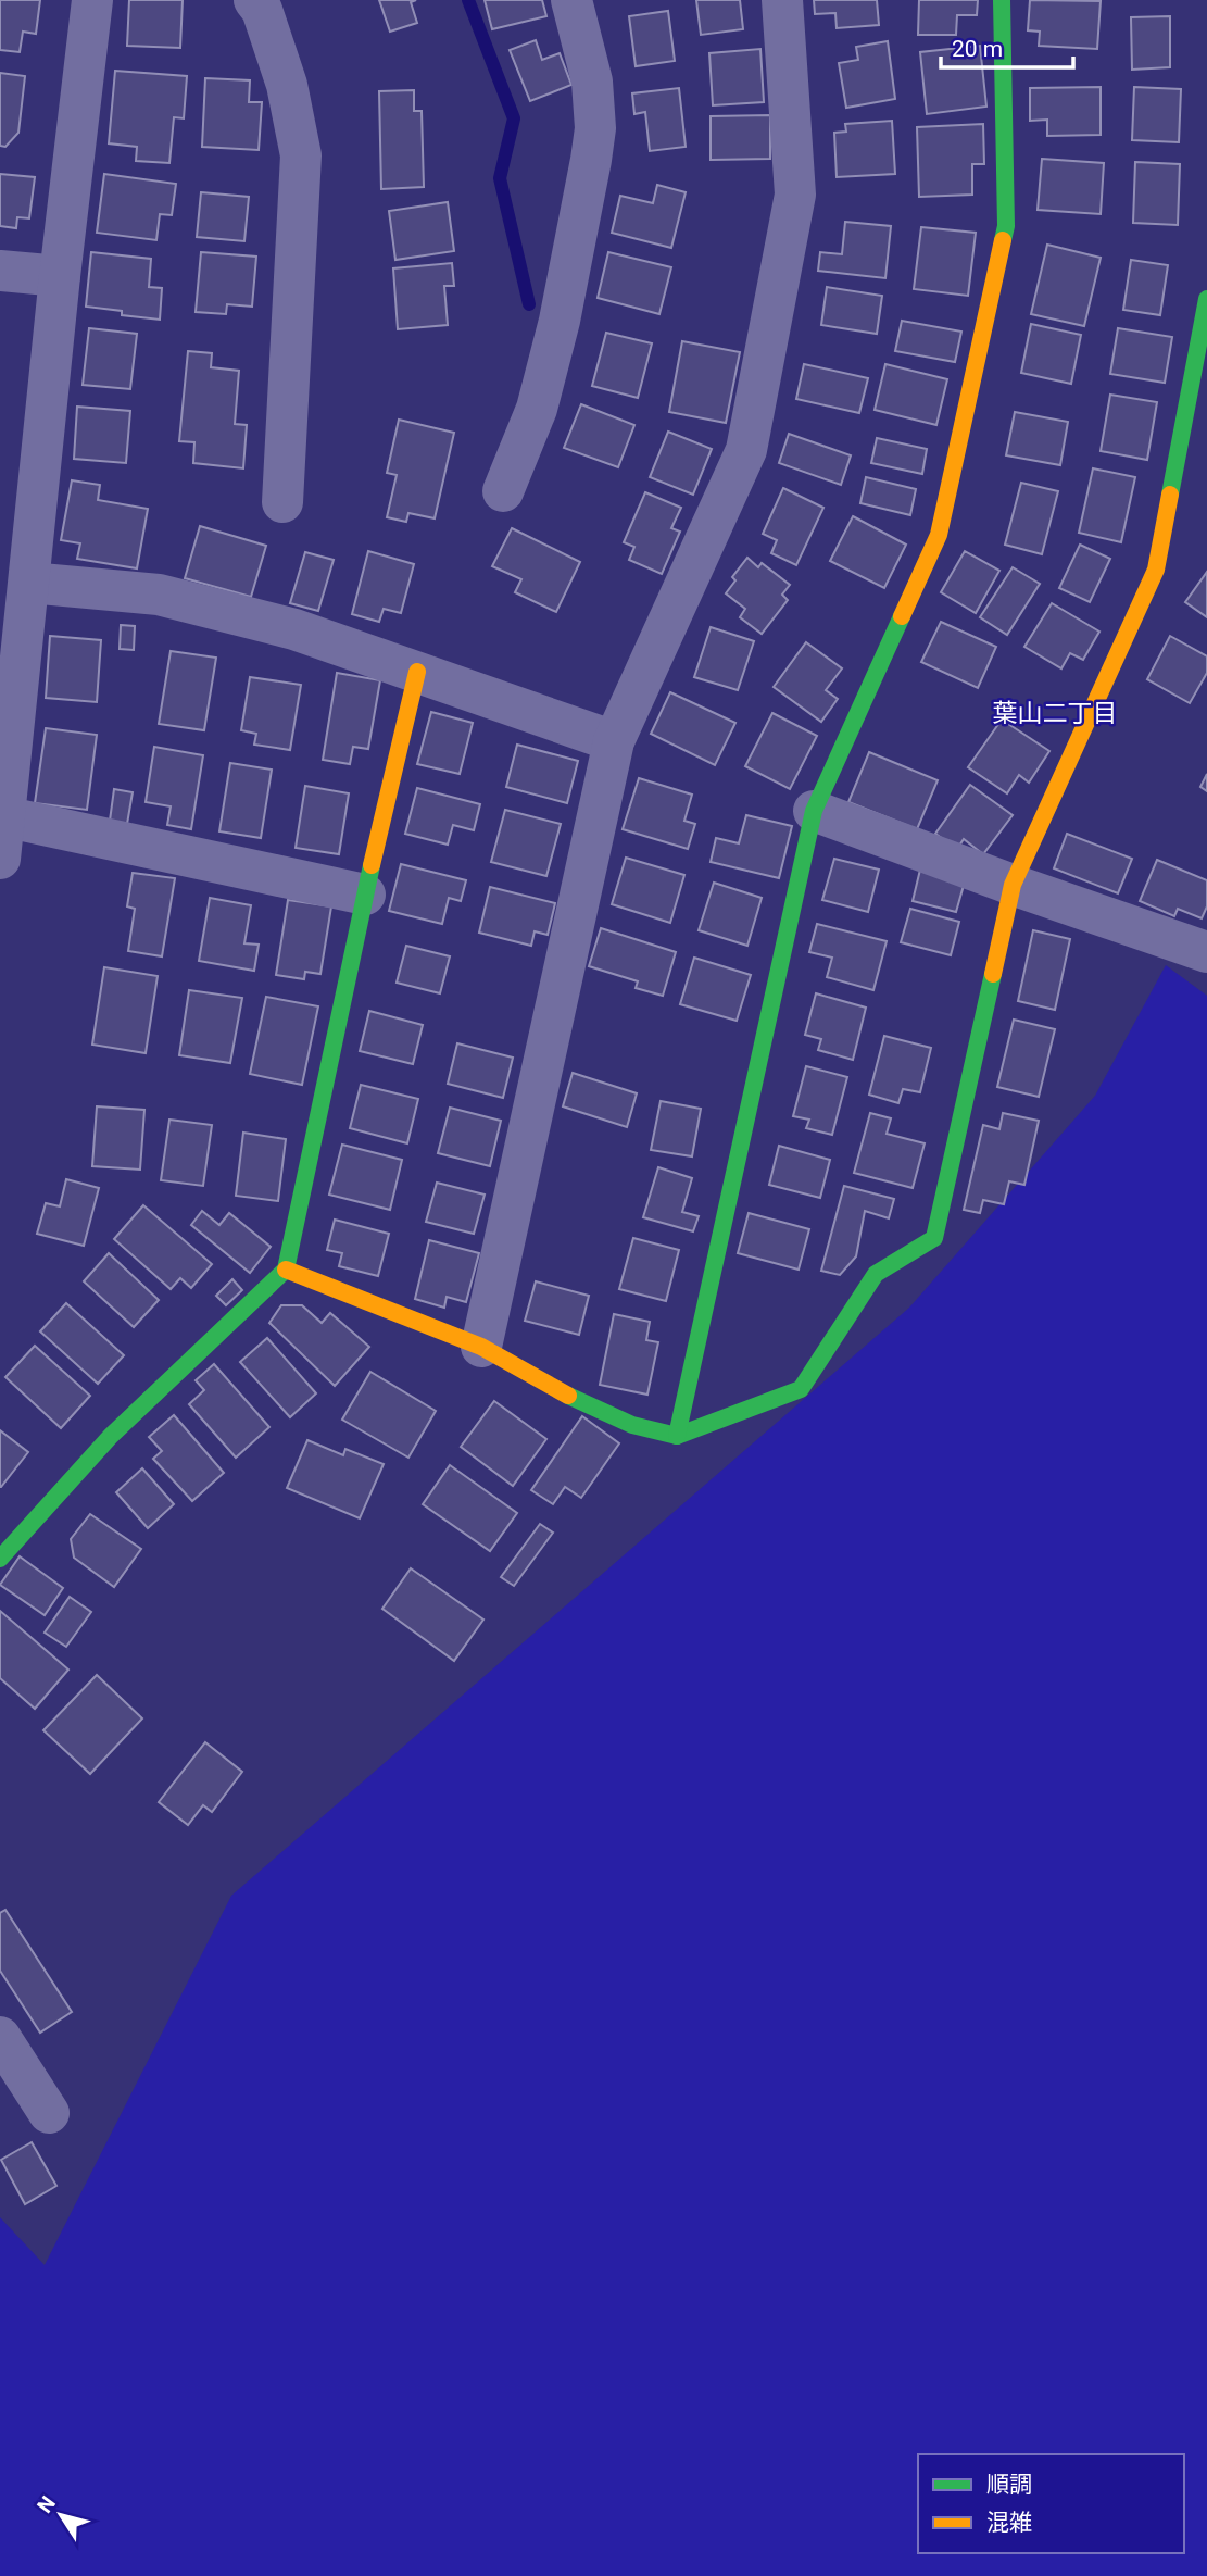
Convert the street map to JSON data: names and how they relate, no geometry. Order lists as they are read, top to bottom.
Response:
{
  "districts": ["葉山二丁目"],
  "legend": ["順調", "混雑"],
  "scale_bar": "20 m",
  "north": "top left"
}
